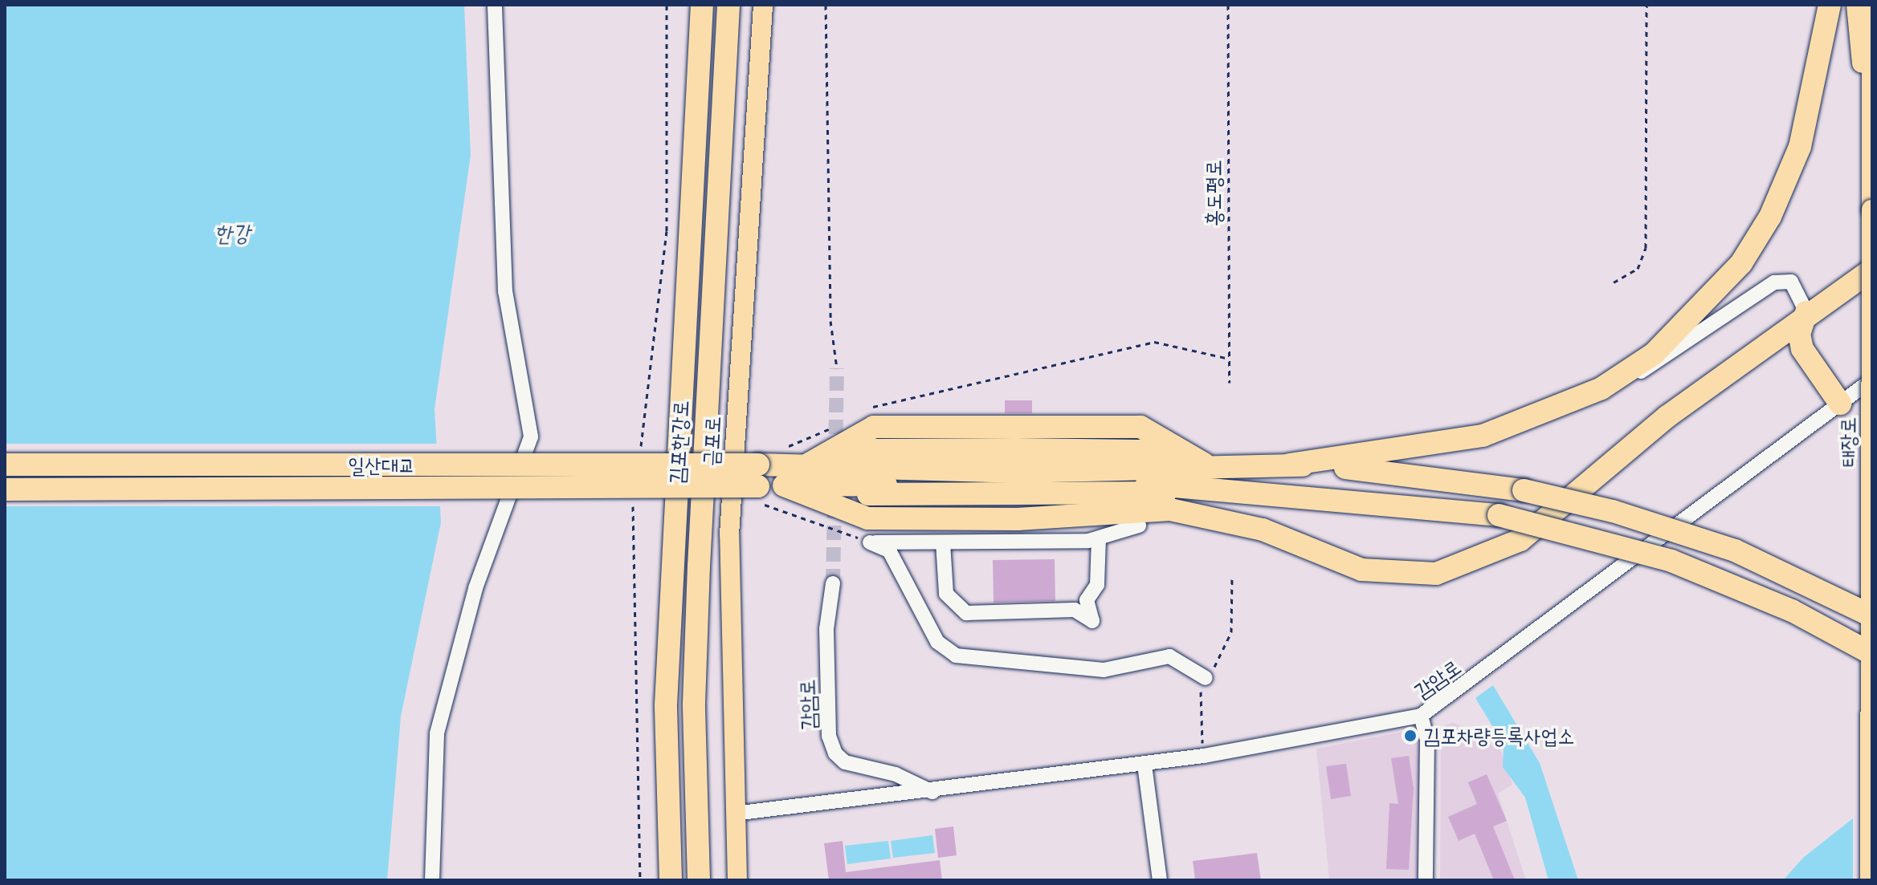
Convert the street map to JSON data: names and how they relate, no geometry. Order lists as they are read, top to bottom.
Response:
{
  "streets": {
    "highway": ["김포한강로", "일산대교"],
    "main road": ["금포로", "태장로"],
    "street": ["감암로"],
    "path": ["홍도평로"]
  },
  "crossings": [
    ["금포로", "감암로"]
  ],
  "water": ["한강"],
  "places": ["김포차량등록사업소"]
}
